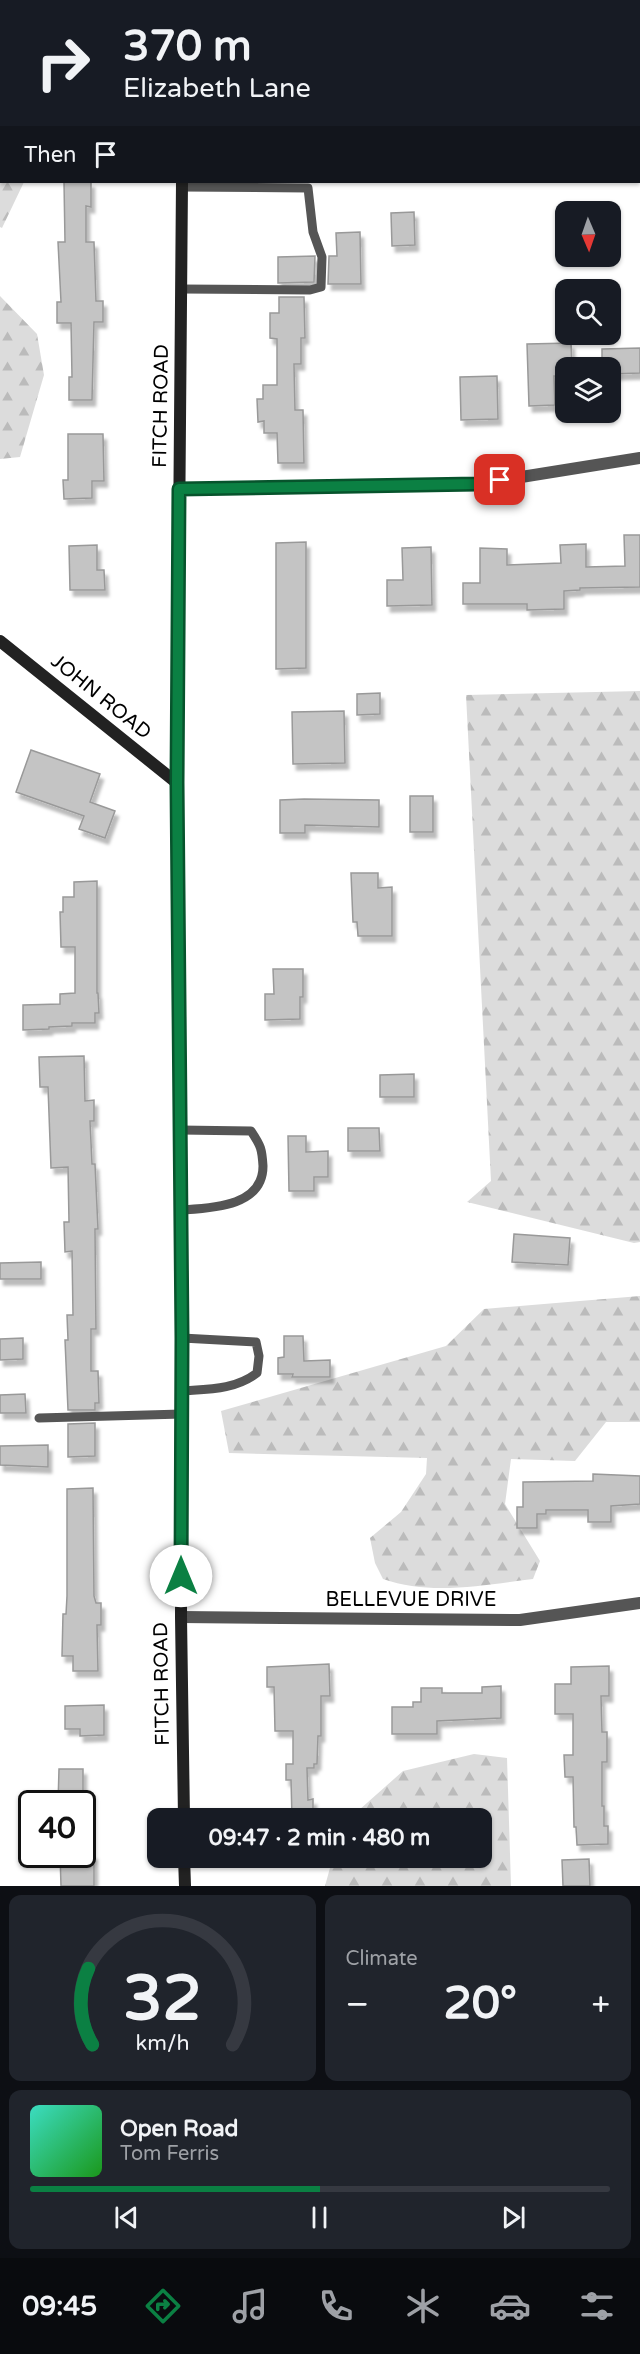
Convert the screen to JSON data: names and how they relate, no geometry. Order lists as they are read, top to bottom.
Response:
{
  "streets": {
    "street": ["FITCH ROAD", "JOHN ROAD", "BELLEVUE DRIVE"]
  },
  "crossings": [
    ["FITCH ROAD", "JOHN ROAD"],
    ["FITCH ROAD", "BELLEVUE DRIVE"]
  ],
  "north": "bottom",
  "page": {
    "turn": ["370 m", "Elizabeth Lane"],
    "then": "Then",
    "limit": "40",
    "trip": "09:47 · 2 min · 480 m",
    "tile": "Climate",
    "heat": ["−", "20°", "+"],
    "song": ["Open Road", "Tom Ferris"],
    "tabs": "09:45",
    "gauge": ["32", "km/h"]
  }
}
